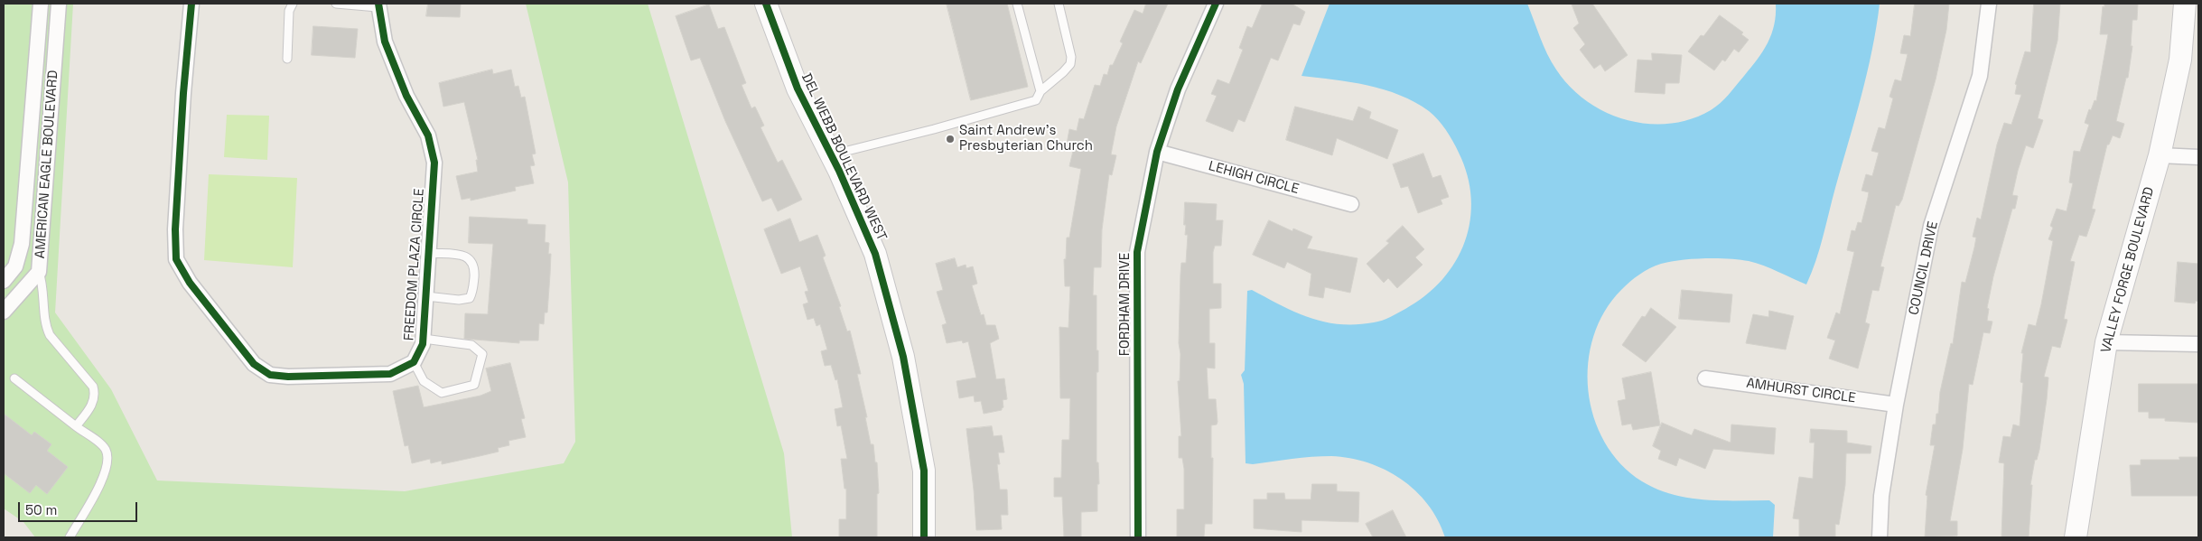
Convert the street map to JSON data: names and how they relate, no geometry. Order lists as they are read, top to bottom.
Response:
{
  "streets": {
    "street": [
      "DEL WEBB BOULEVARD WEST",
      "AMERICAN EAGLE BOULEVARD",
      "LEHIGH CIRCLE",
      "FREEDOM PLAZA CIRCLE",
      "COUNCIL DRIVE",
      "VALLEY FORGE BOULEVARD",
      "FORDHAM DRIVE",
      "AMHURST CIRCLE"
    ]
  },
  "crossings": [
    ["LEHIGH CIRCLE", "FORDHAM DRIVE"],
    ["COUNCIL DRIVE", "AMHURST CIRCLE"]
  ],
  "places": ["Saint Andrew's Presbyterian Church"],
  "scale_bar": "50 m"
}
